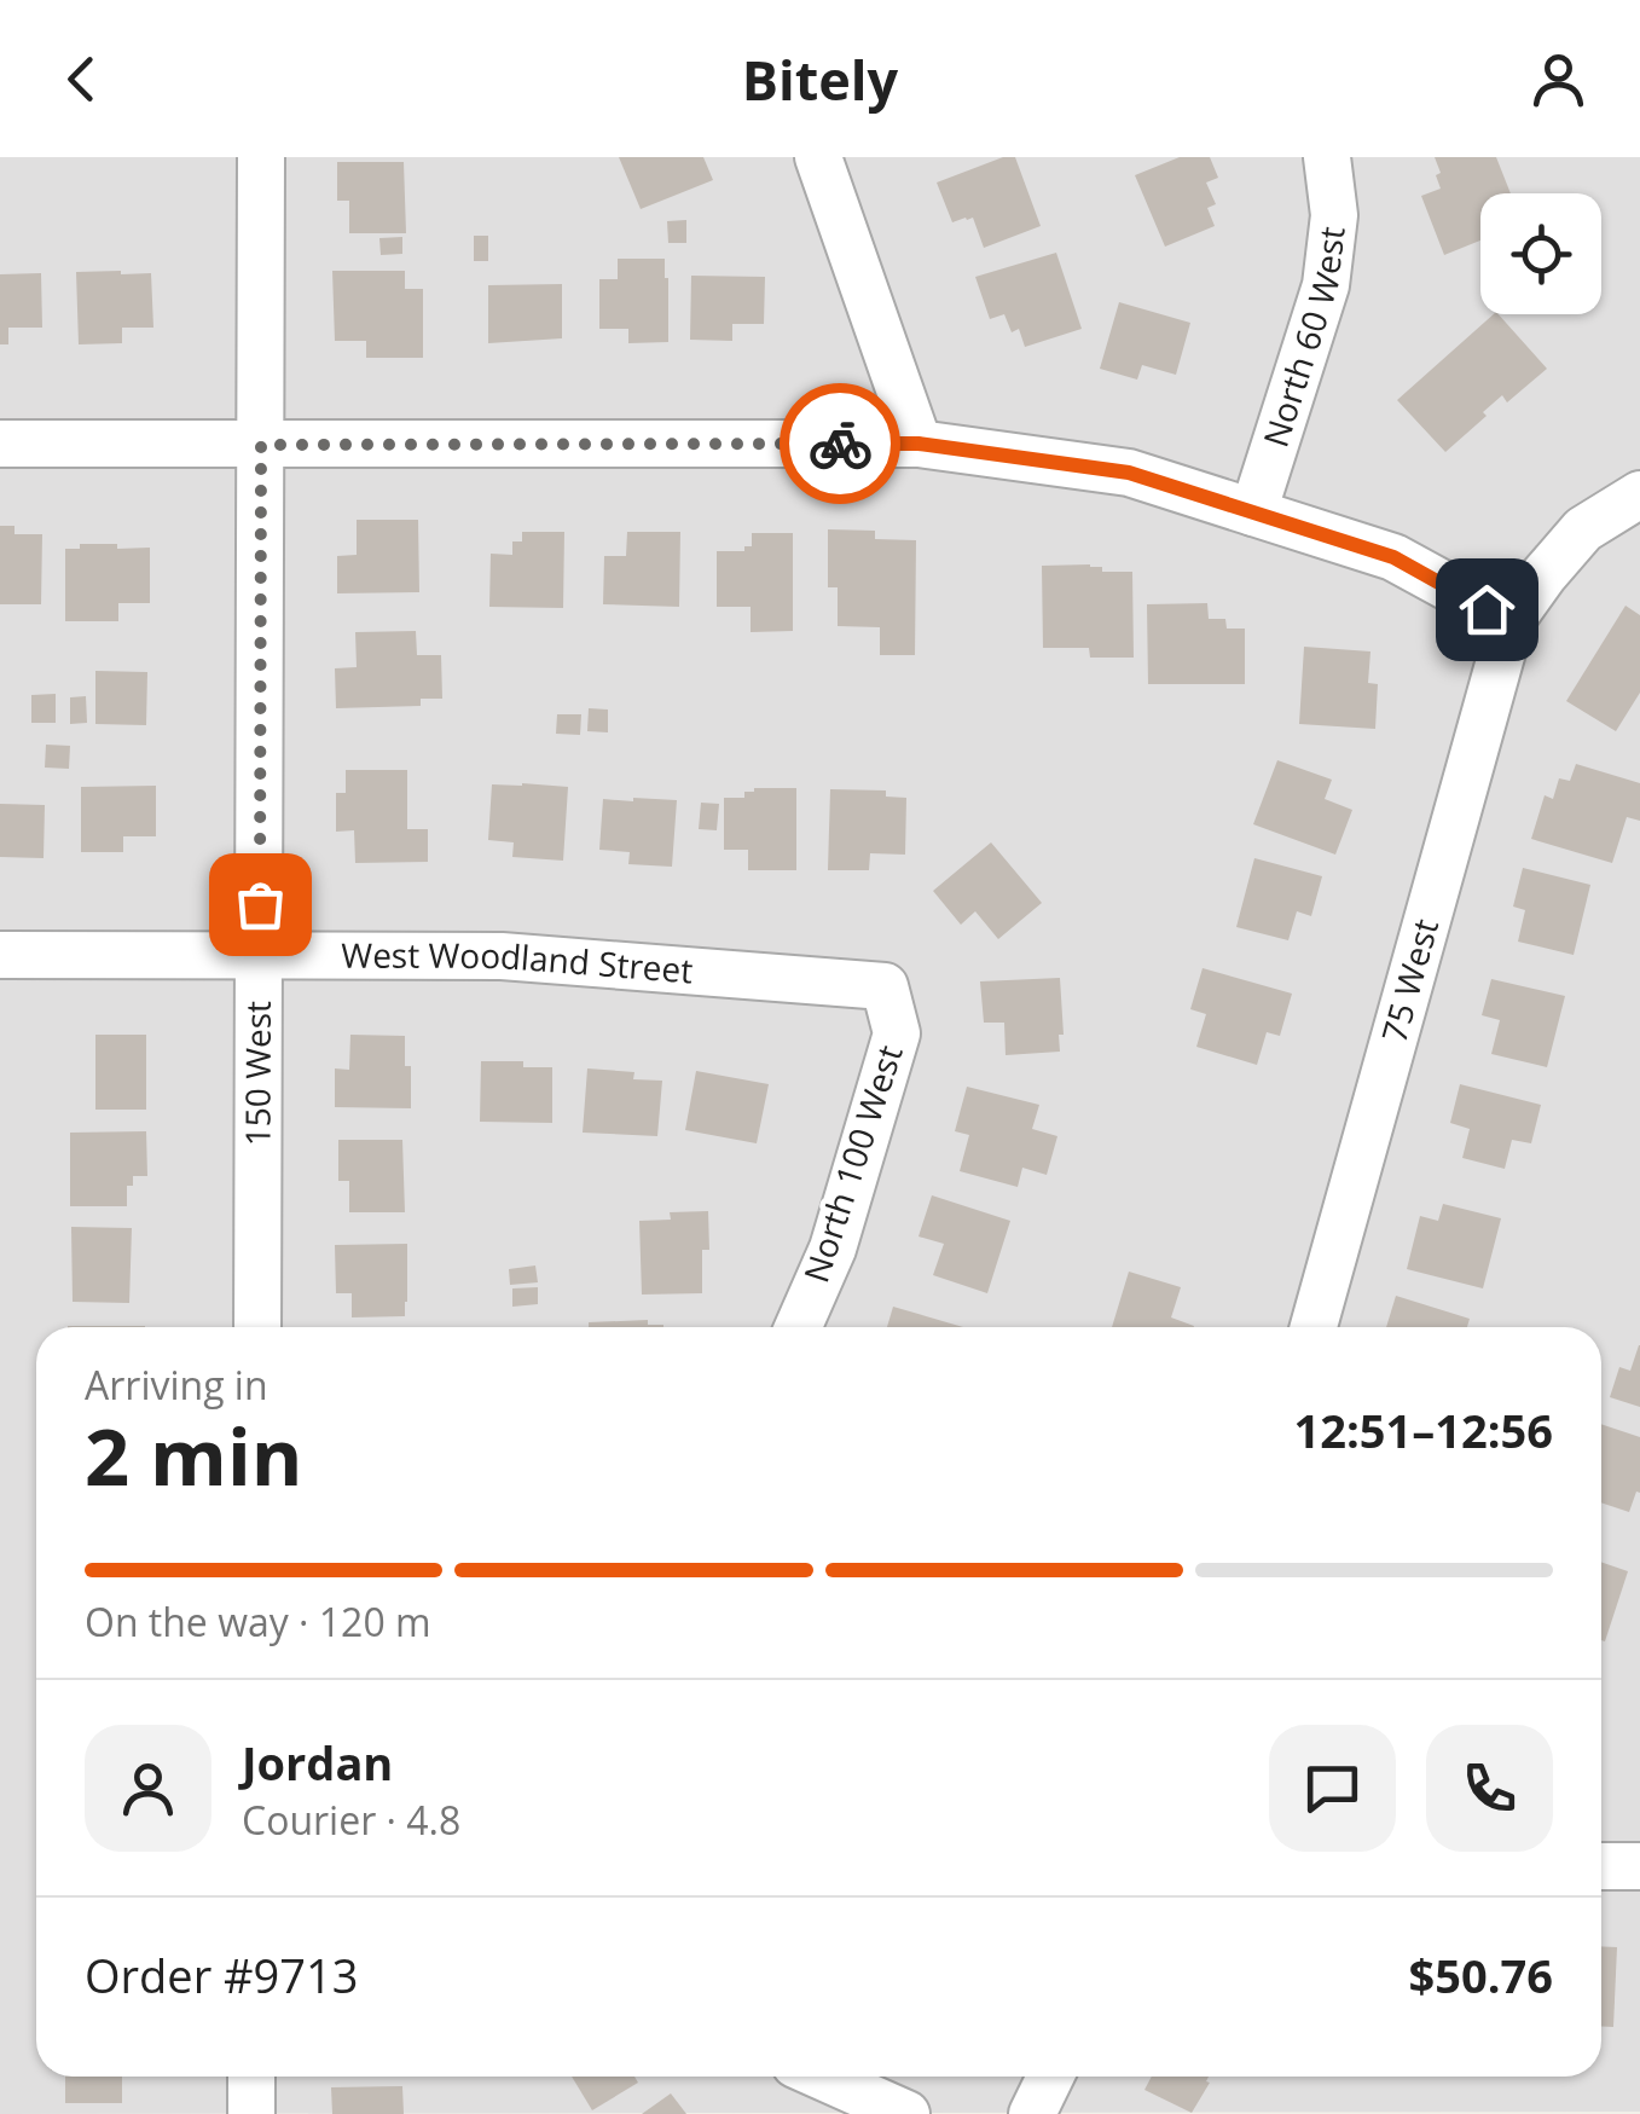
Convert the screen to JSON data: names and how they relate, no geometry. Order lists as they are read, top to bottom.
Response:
{
  "streets": {
    "street": [
      "North 60 West",
      "West Woodland Street",
      "75 West",
      "150 West",
      "North 100 West"
    ]
  },
  "crossings": [
    ["West Woodland Street", "150 West"],
    ["West Woodland Street", "North 100 West"]
  ],
  "page": {
    "header": "Bitely",
    "heading": ["2 min", "Arriving in", "12:51–12:56"],
    "panel": [
      "Jordan",
      "Courier · 4.8",
      "Order #9713",
      "$50.76"
    ],
    "bar": "On the way · 120 m"
  }
}
